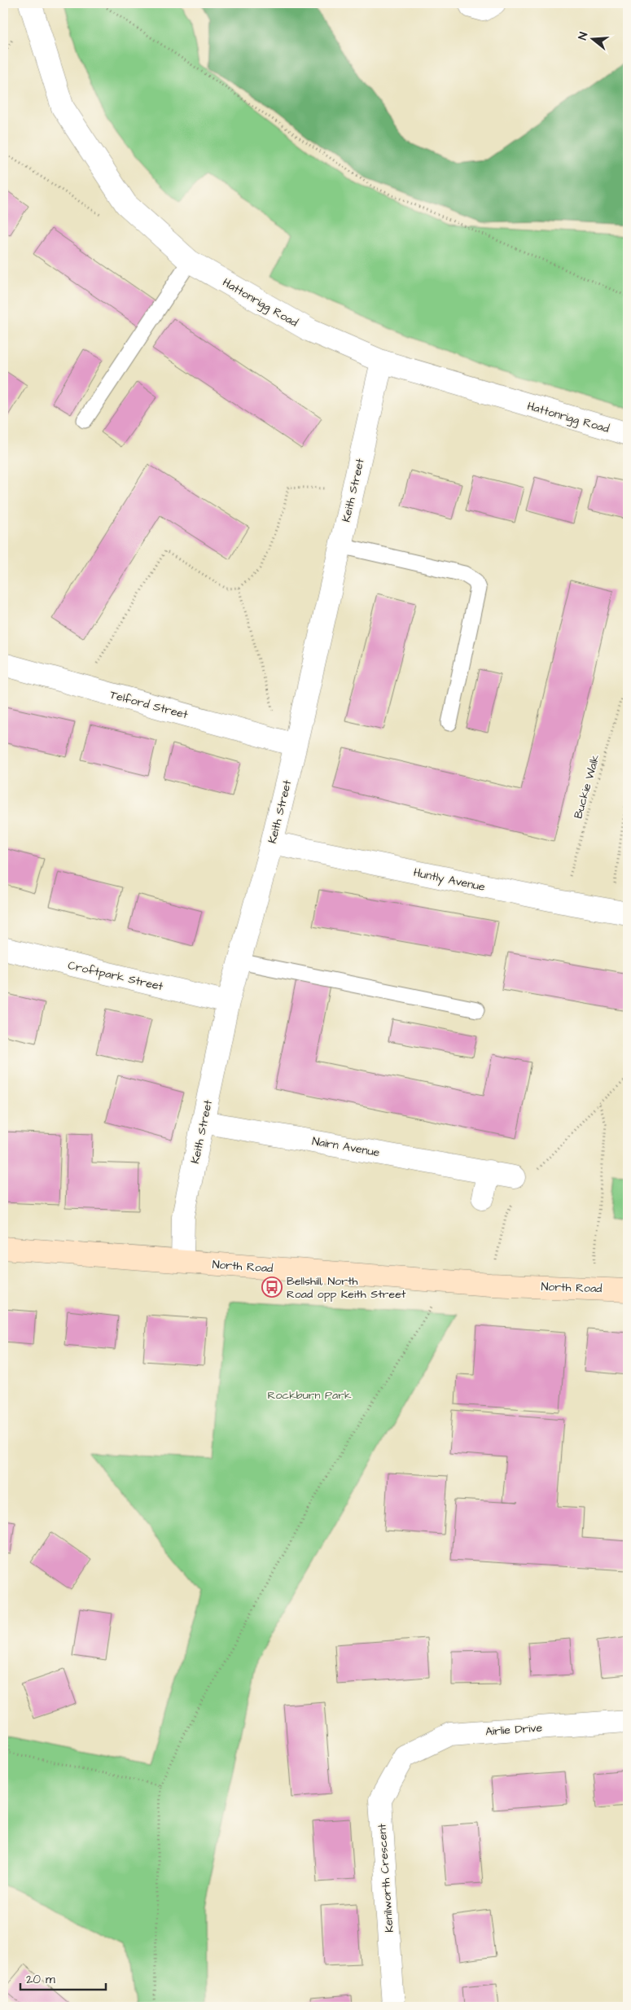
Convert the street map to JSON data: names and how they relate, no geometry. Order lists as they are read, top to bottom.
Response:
{
  "streets": {
    "main road": ["North Road"],
    "street": [
      "Hattonrigg Road",
      "Keith Street",
      "Telford Street",
      "Huntly Avenue",
      "Croftpark Street",
      "Nairn Avenue",
      "Airlie Drive",
      "Kenilworth Crescent"
    ],
    "path": ["Buckie Walk"]
  },
  "crossings": [
    ["Hattonrigg Road", "Keith Street"],
    ["Keith Street", "Telford Street"],
    ["Keith Street", "Huntly Avenue"],
    ["Keith Street", "Croftpark Street"],
    ["Keith Street", "Nairn Avenue"],
    ["Keith Street", "North Road"],
    ["Buckie Walk", "Huntly Avenue"],
    ["Airlie Drive", "Kenilworth Crescent"]
  ],
  "parks": ["Rockburn Park"],
  "places": {
    "bus stop": ["Bellshill, North Road opp Keith Street"]
  },
  "scale_bar": "20 m",
  "north": "left"
}
